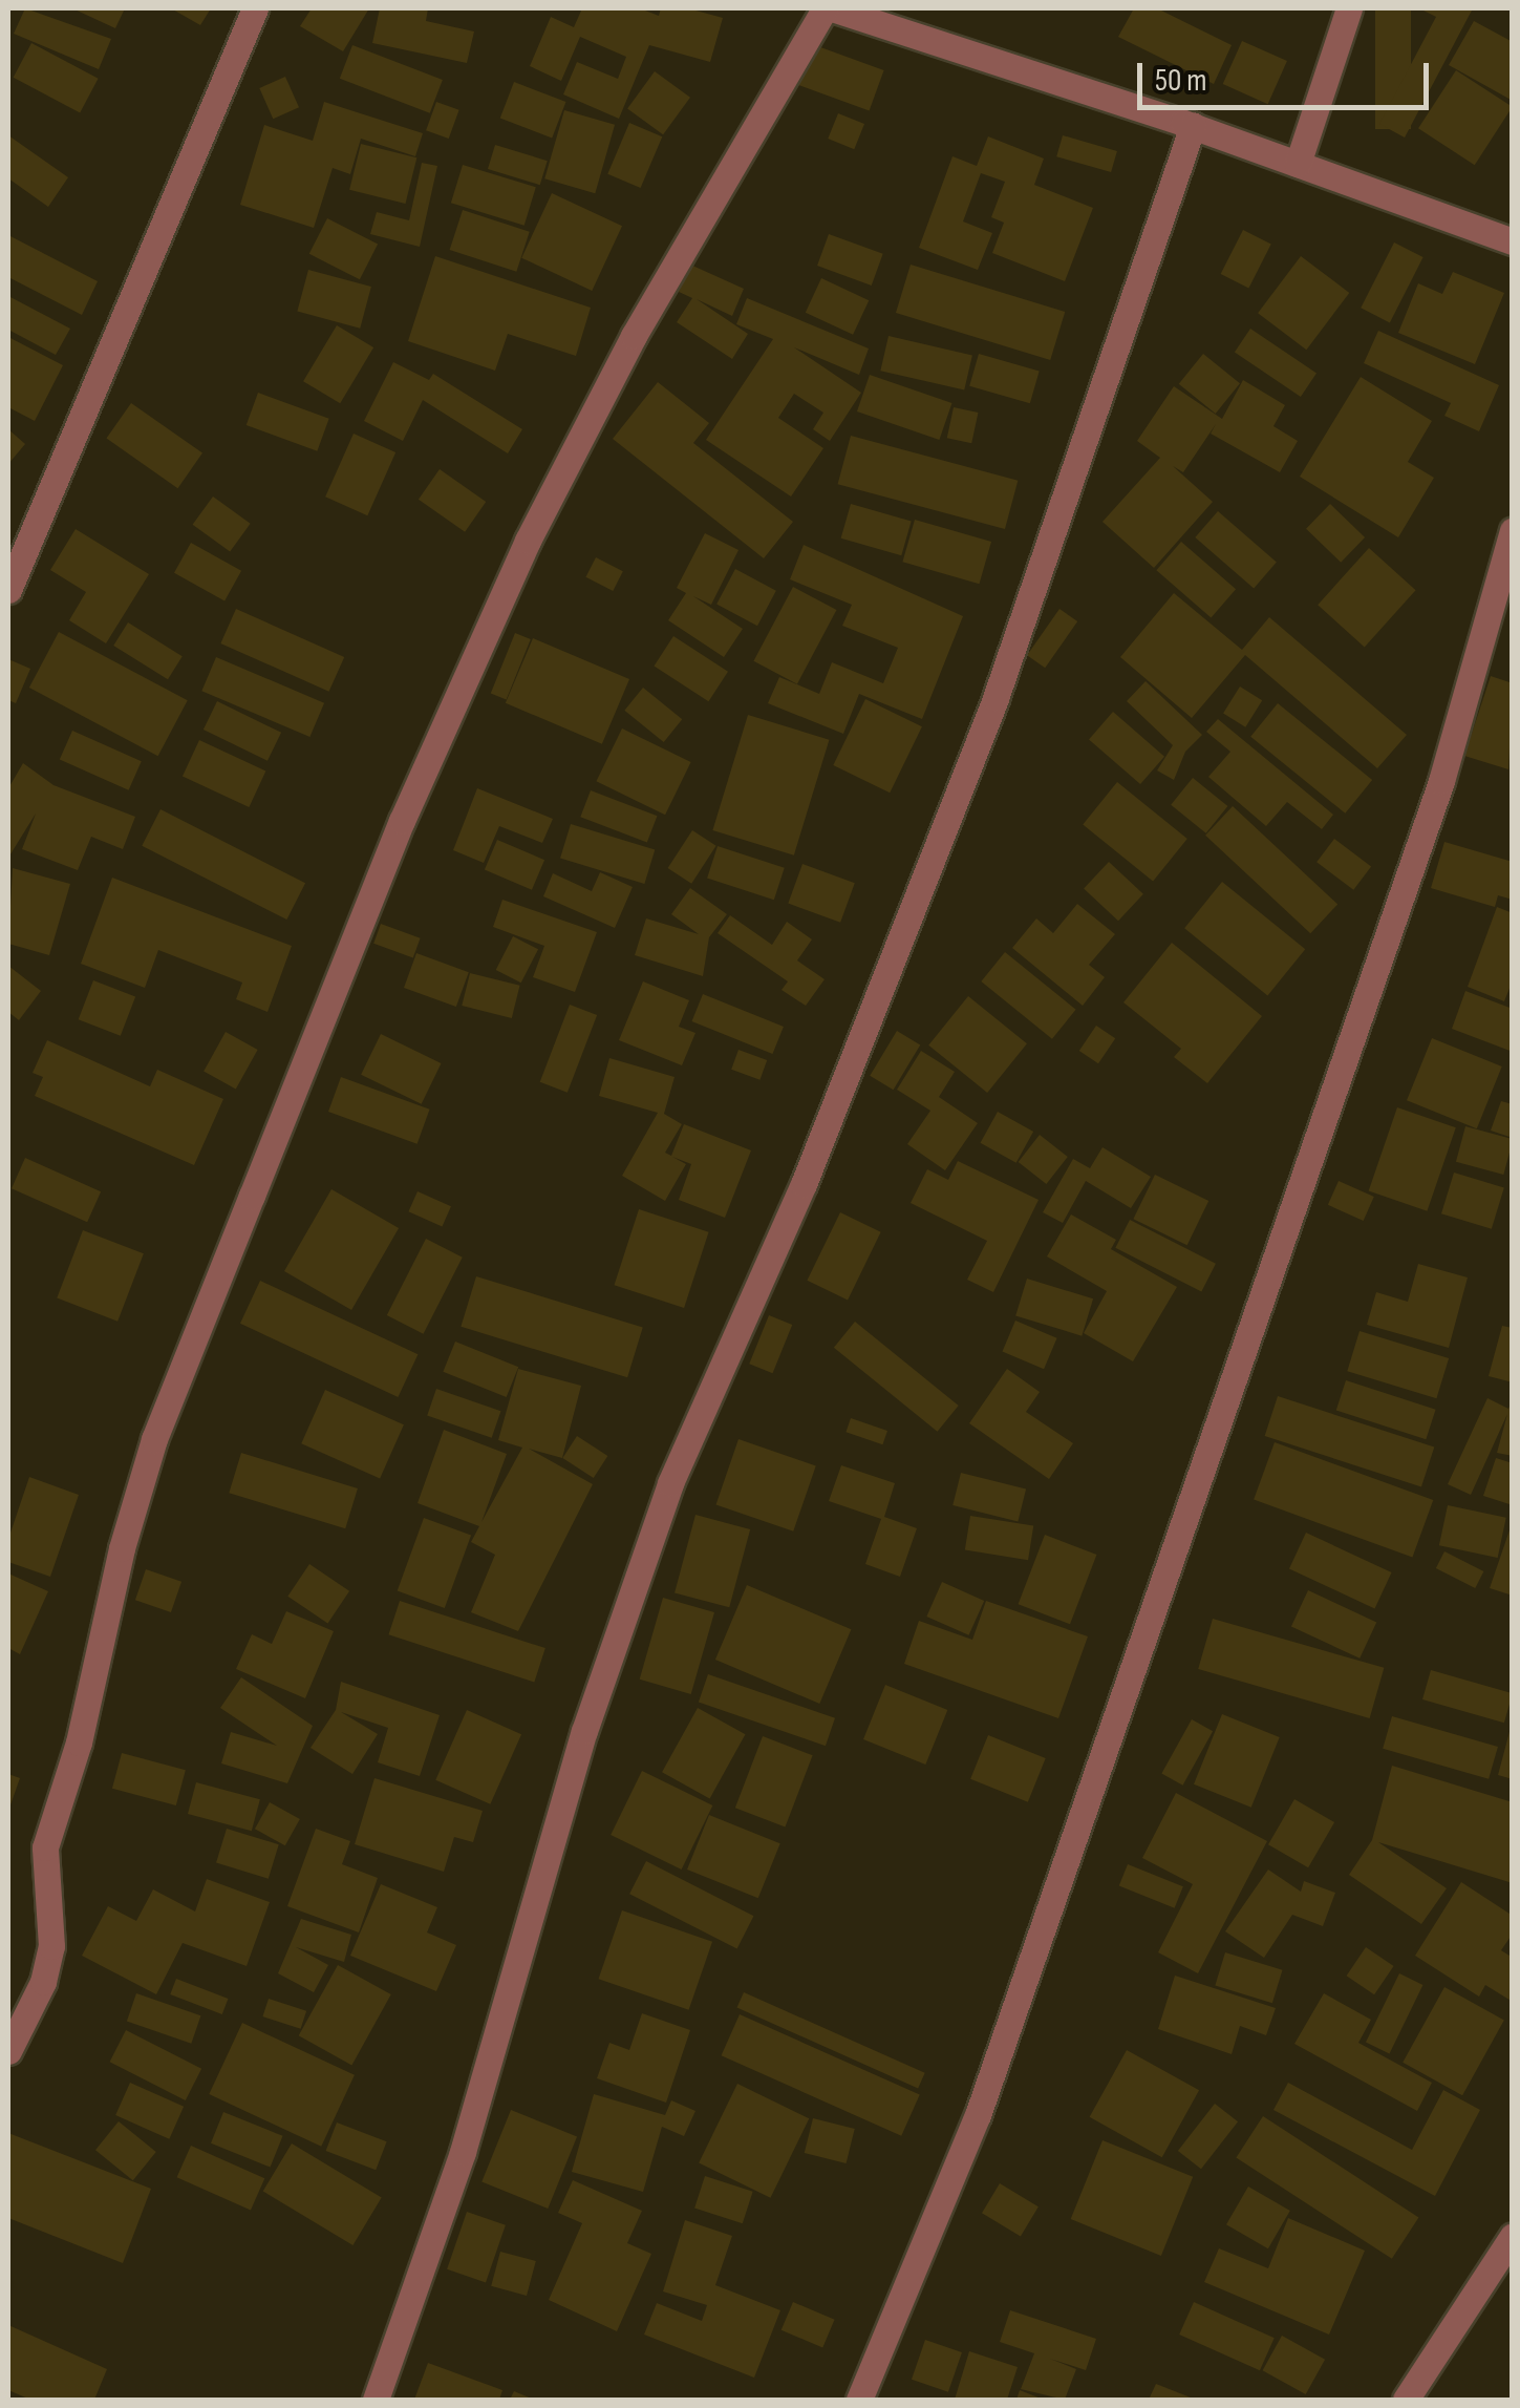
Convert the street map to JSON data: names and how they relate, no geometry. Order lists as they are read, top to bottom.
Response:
{
  "scale_bar": "50 m"
}
